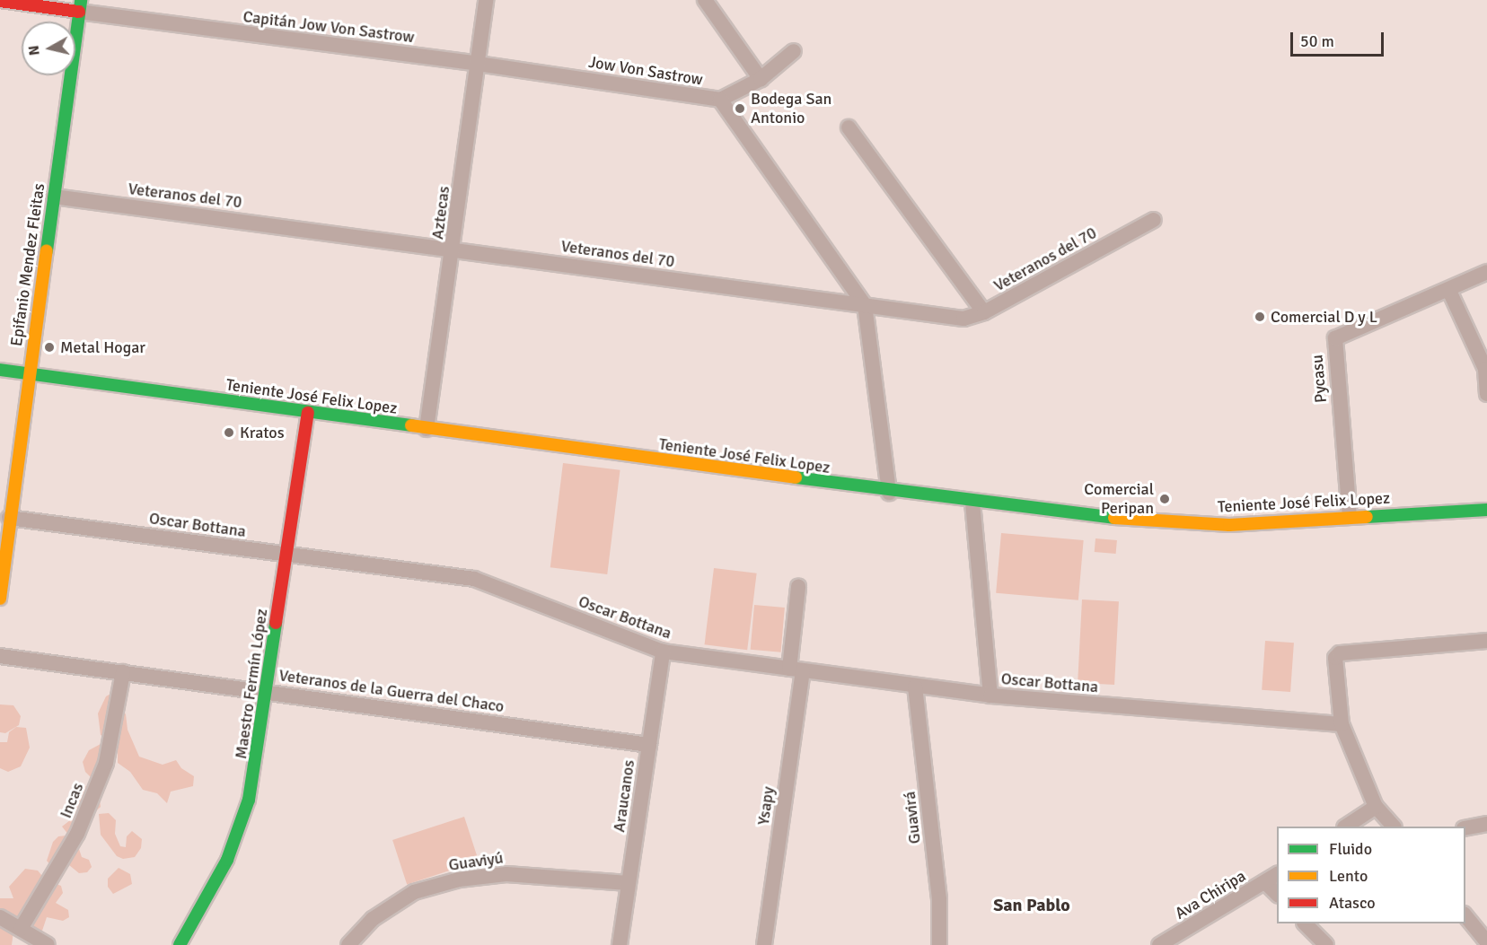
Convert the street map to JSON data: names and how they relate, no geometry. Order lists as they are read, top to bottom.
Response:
{
  "streets": {
    "main road": ["Epifanio Mendez Fleitas", "Teniente José Felix Lopez", "Maestro Fermín López"],
    "street": [
      "Capitán Jow Von Sastrow",
      "Jow Von Sastrow",
      "Veteranos del 70",
      "Aztecas",
      "Pycasu",
      "Oscar Bottana",
      "Veteranos de la Guerra del Chaco",
      "Araucanos",
      "Incas",
      "Ysapy",
      "Guavirá",
      "Guaviyú",
      "Ava Chiripa"
    ]
  },
  "crossings": [
    ["Capitán Jow Von Sastrow", "Jow Von Sastrow"],
    ["Capitán Jow Von Sastrow", "Aztecas"],
    ["Capitán Jow Von Sastrow", "Epifanio Mendez Fleitas"],
    ["Jow Von Sastrow", "Aztecas"],
    ["Veteranos del 70", "Aztecas"],
    ["Veteranos del 70", "Epifanio Mendez Fleitas"],
    ["Aztecas", "Teniente José Felix Lopez"],
    ["Epifanio Mendez Fleitas", "Teniente José Felix Lopez"],
    ["Epifanio Mendez Fleitas", "Oscar Bottana"],
    ["Pycasu", "Teniente José Felix Lopez"],
    ["Teniente José Felix Lopez", "Maestro Fermín López"],
    ["Oscar Bottana", "Maestro Fermín López"],
    ["Oscar Bottana", "Araucanos"],
    ["Oscar Bottana", "Ysapy"],
    ["Oscar Bottana", "Guavirá"],
    ["Maestro Fermín López", "Veteranos de la Guerra del Chaco"],
    ["Veteranos de la Guerra del Chaco", "Araucanos"],
    ["Veteranos de la Guerra del Chaco", "Incas"],
    ["Araucanos", "Guaviyú"]
  ],
  "districts": ["San Pablo"],
  "places": [
    "Bodega San Antonio",
    "Comercial D y L",
    "Metal Hogar",
    "Kratos",
    "Comercial Peripan"
  ],
  "legend": ["Fluido", "Lento", "Atasco"],
  "scale_bar": "50 m",
  "north": "left"
}
